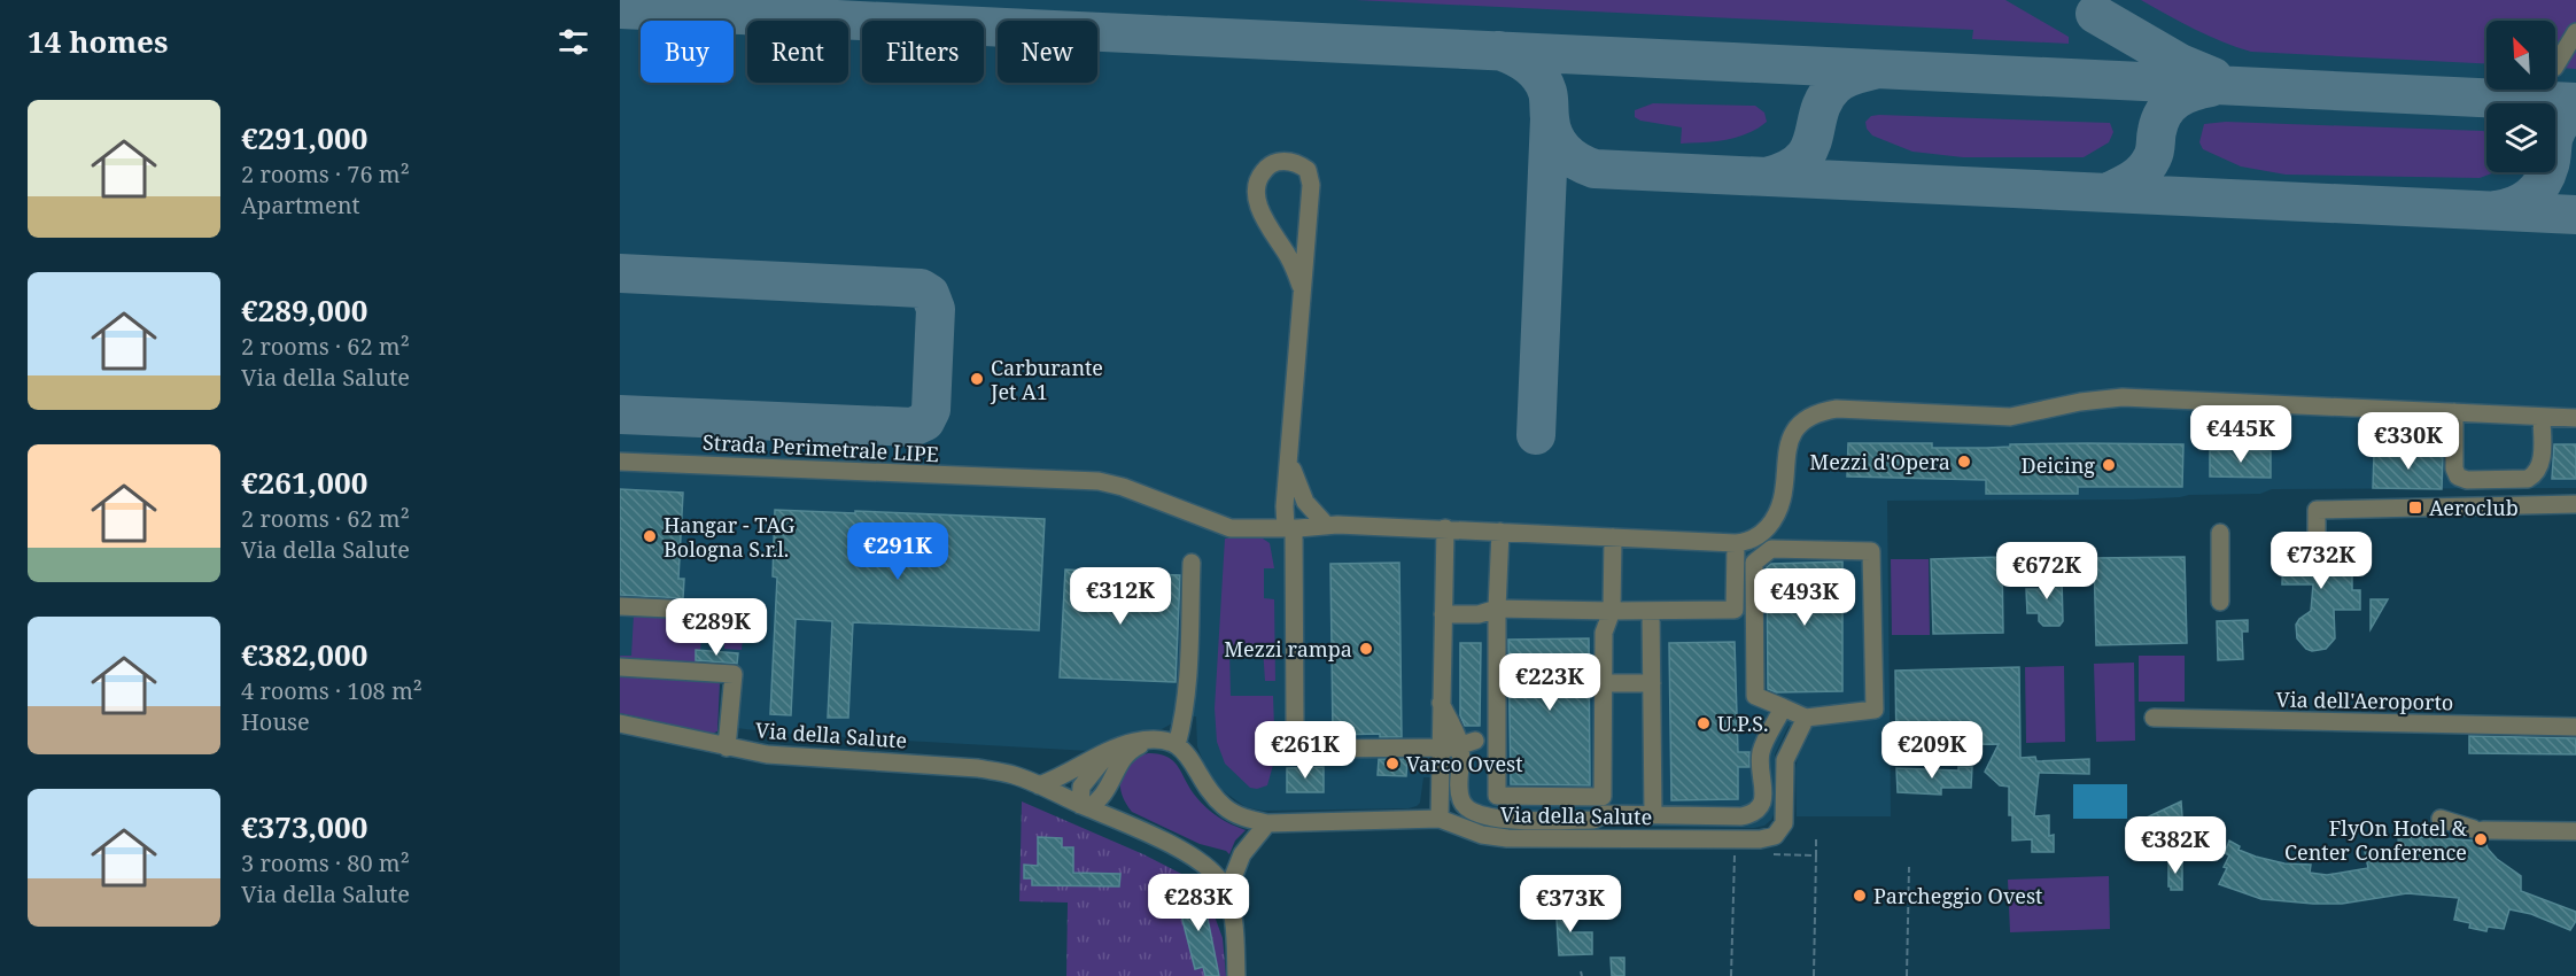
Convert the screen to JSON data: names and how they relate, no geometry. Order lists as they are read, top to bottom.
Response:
{
  "streets": {
    "street": ["Strada Perimetrale LIPE", "Via dell'Aeroporto", "Via della Salute"]
  },
  "places": {
    "other": [
      "Carburante Jet A1",
      "Mezzi d'Opera",
      "Deicing",
      "Hangar - TAG Bologna S.r.l.",
      "Mezzi rampa",
      "U.P.S.",
      "Varco Ovest",
      "FlyOn Hotel & Center Conference",
      "Parcheggio Ovest"
    ],
    "transit": ["Aeroclub"]
  },
  "north": "top left",
  "page": {
    "heading": "14 homes",
    "chip": [
      "Buy",
      "Rent",
      "Filters",
      "New"
    ],
    "list": [
      {
        "name": "€291,000",
        "note": "2 rooms · 76 m² · Apartment"
      },
      {
        "name": "€289,000",
        "note": "2 rooms · 62 m² · Via della Salute"
      },
      {
        "name": "€261,000",
        "note": "2 rooms · 62 m² · Via della Salute"
      },
      {
        "name": "€382,000",
        "note": "4 rooms · 108 m² · House"
      },
      {
        "name": "€373,000",
        "note": "3 rooms · 80 m² · Via della Salute"
      }
    ],
    "price": [
      "€445K",
      "€330K",
      "€291K",
      "€732K",
      "€672K",
      "€312K",
      "€493K",
      "€289K",
      "€223K",
      "€261K",
      "€209K",
      "€382K",
      "€283K",
      "€373K"
    ]
  }
}
